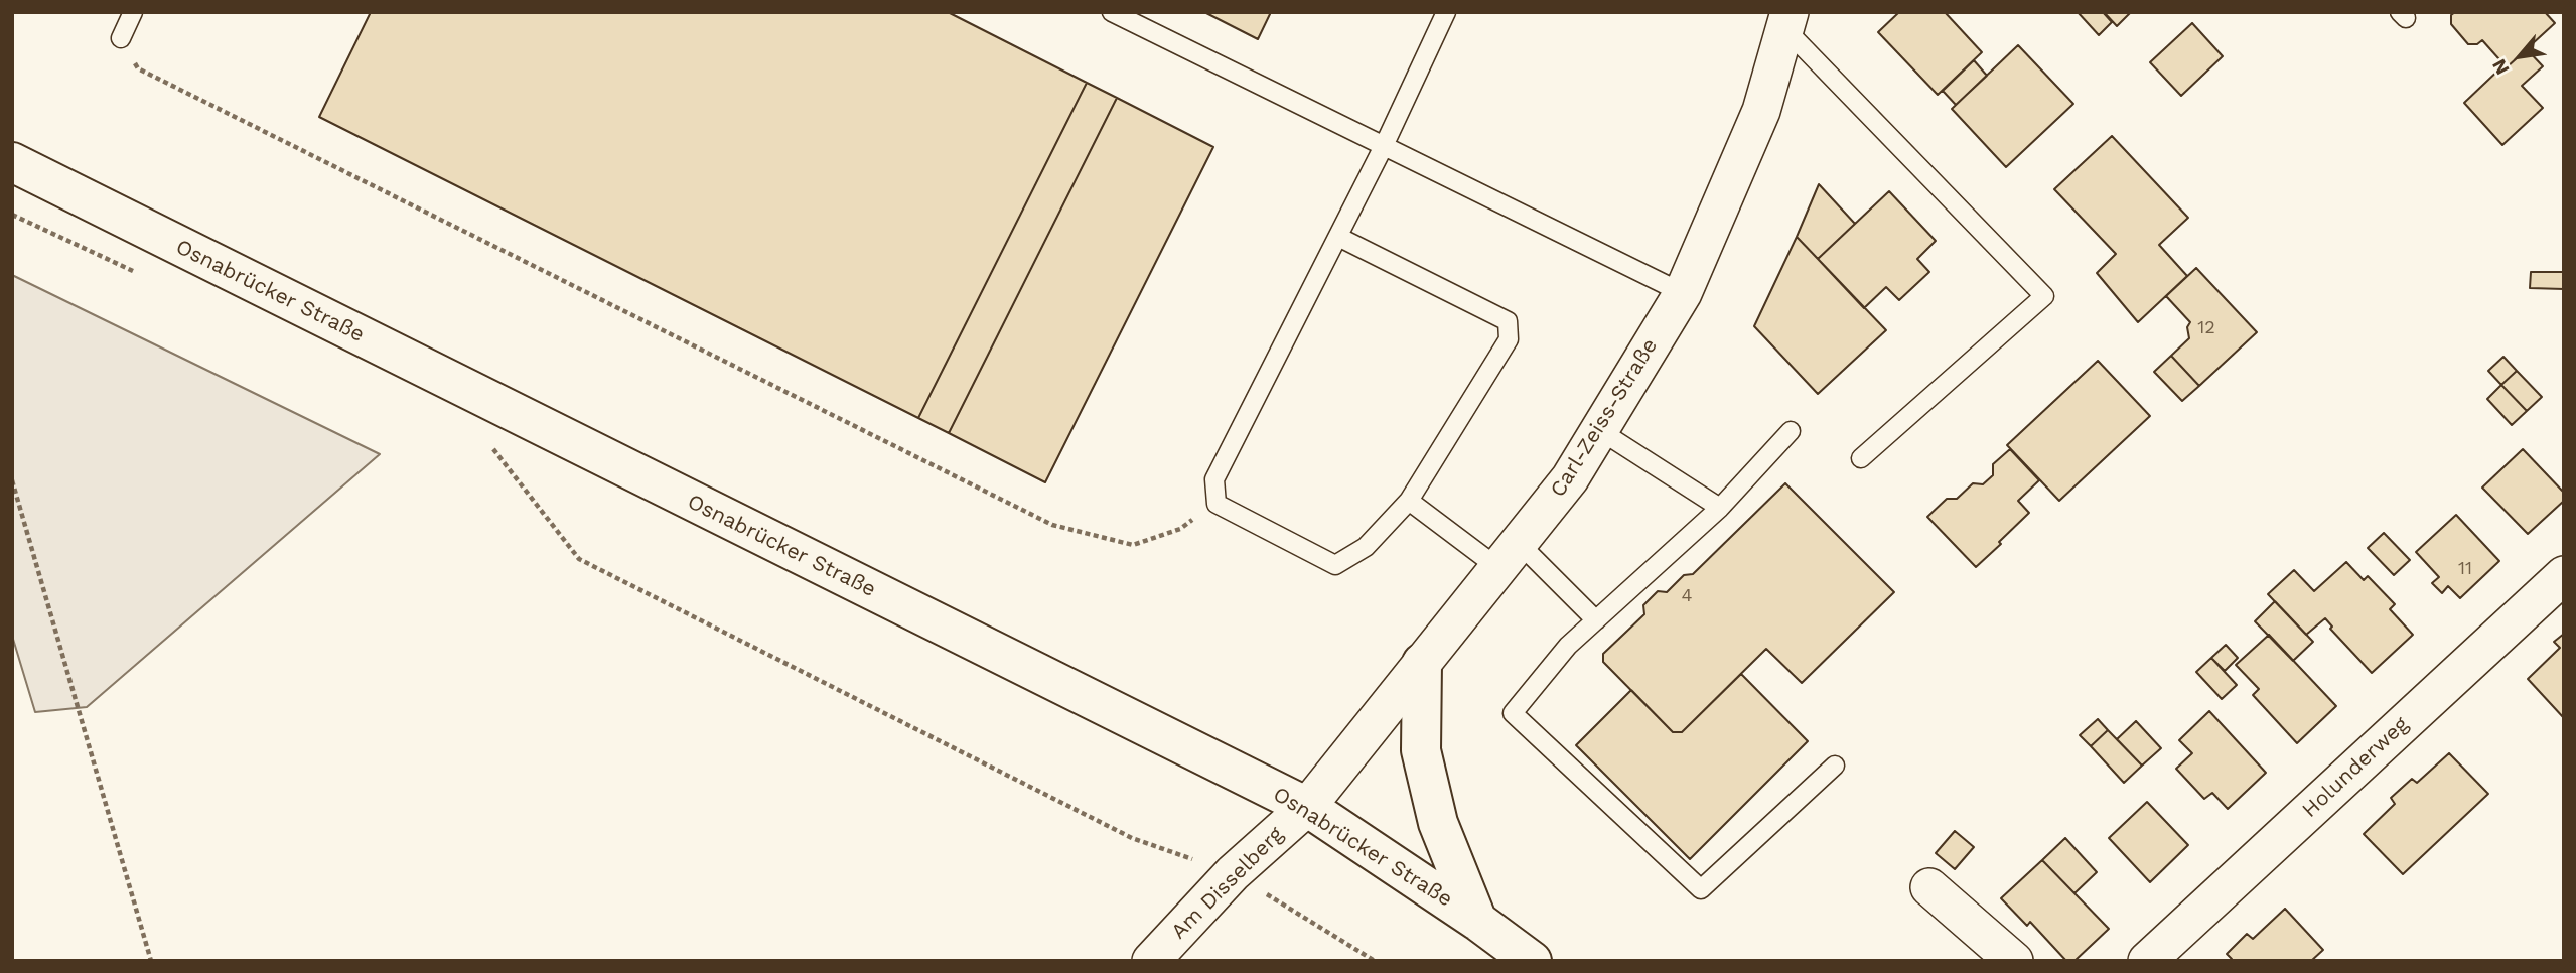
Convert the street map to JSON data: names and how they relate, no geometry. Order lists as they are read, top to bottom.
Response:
{
  "streets": {
    "main road": ["Osnabrücker Straße"],
    "street": ["Carl-Zeiss-Straße", "Holunderweg", "Am Disselberg"]
  },
  "crossings": [
    ["Osnabrücker Straße", "Carl-Zeiss-Straße"],
    ["Osnabrücker Straße", "Am Disselberg"],
    ["Carl-Zeiss-Straße", "Am Disselberg"]
  ],
  "house_numbers": ["12", "11", "4"],
  "north": "bottom left"
}
